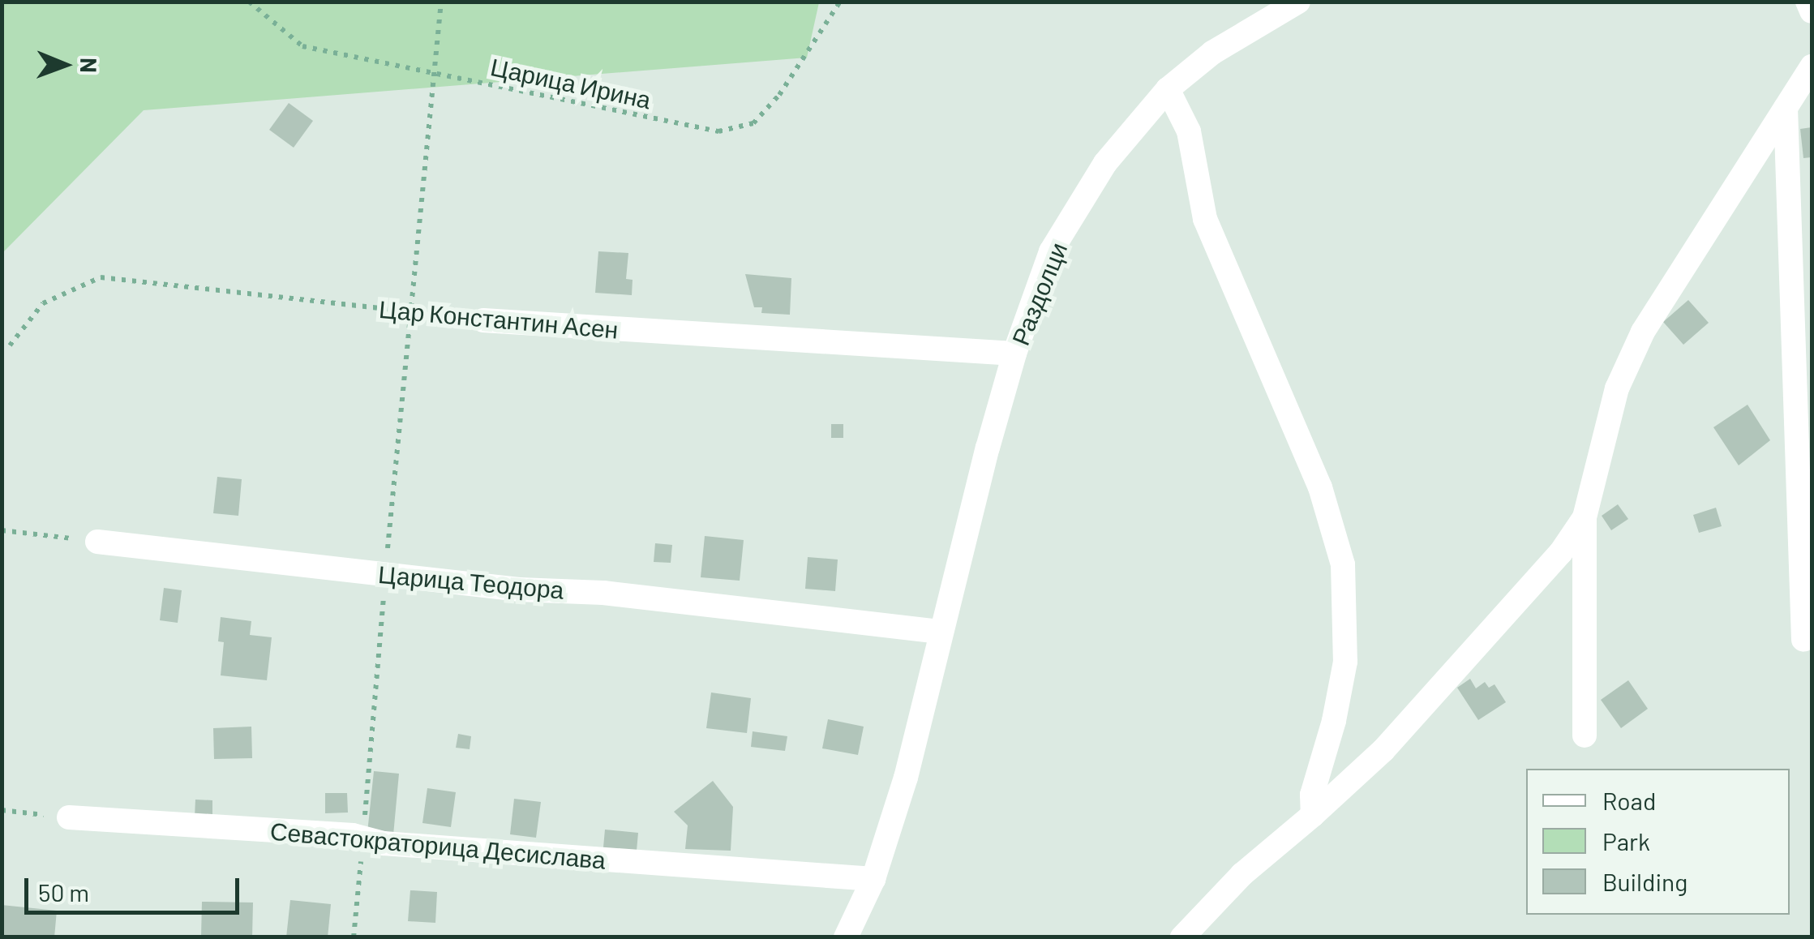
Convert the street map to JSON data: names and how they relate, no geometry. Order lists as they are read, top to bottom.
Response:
{
  "streets": {
    "street": [
      "Раздолци",
      "Цар Константин Асен",
      "Царица Теодора",
      "Севастократорица Десислава"
    ],
    "path": ["Царица Ирина"]
  },
  "crossings": [
    ["Раздолци", "Цар Константин Асен"],
    ["Раздолци", "Царица Теодора"],
    ["Раздолци", "Севастократорица Десислава"]
  ],
  "legend": ["Road", "Park", "Building"],
  "scale_bar": "50 m",
  "north": "right"
}
